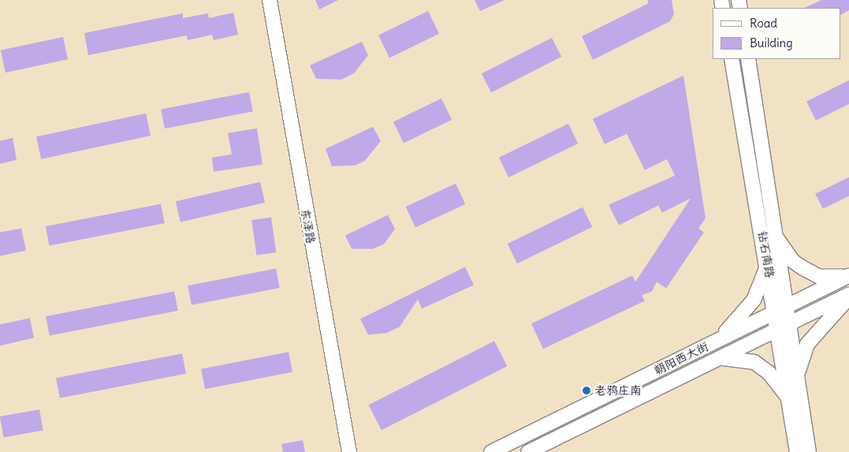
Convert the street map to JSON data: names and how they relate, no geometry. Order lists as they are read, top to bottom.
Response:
{
  "streets": {
    "main road": ["东泽路", "钻石南路", "朝阳西大街"]
  },
  "crossings": [
    ["钻石南路", "朝阳西大街"]
  ],
  "places": ["老鸦庄南"],
  "legend": ["Road", "Building"]
}
